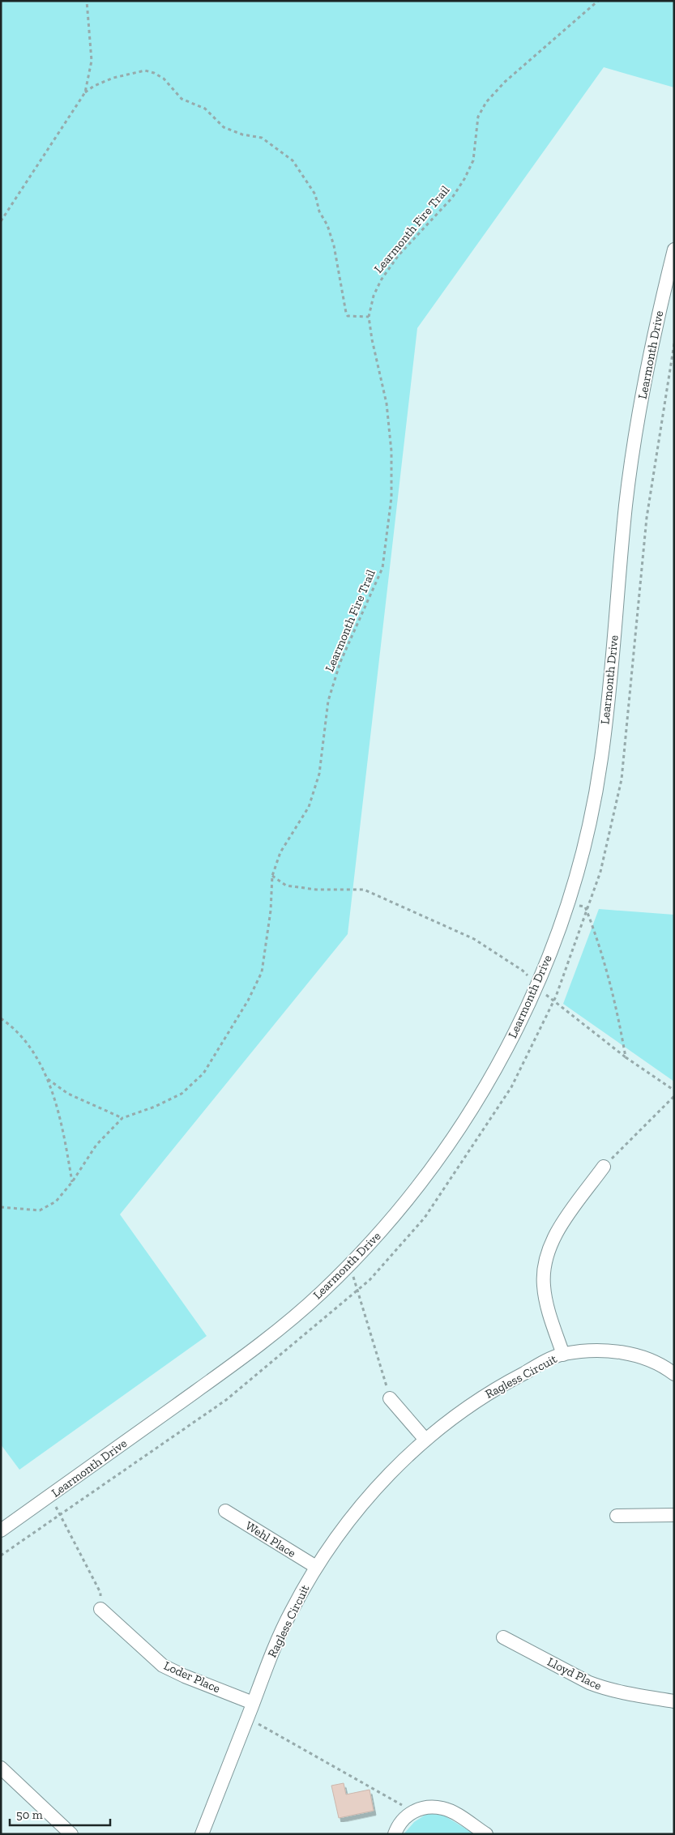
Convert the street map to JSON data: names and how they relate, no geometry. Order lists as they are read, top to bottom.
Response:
{
  "streets": {
    "street": [
      "Learmonth Drive",
      "Ragless Circuit",
      "Wehl Place",
      "Lloyd Place",
      "Loder Place"
    ],
    "path": ["Learmonth Fire Trail"]
  },
  "crossings": [
    ["Ragless Circuit", "Wehl Place"],
    ["Ragless Circuit", "Loder Place"]
  ],
  "scale_bar": "50 m"
}
